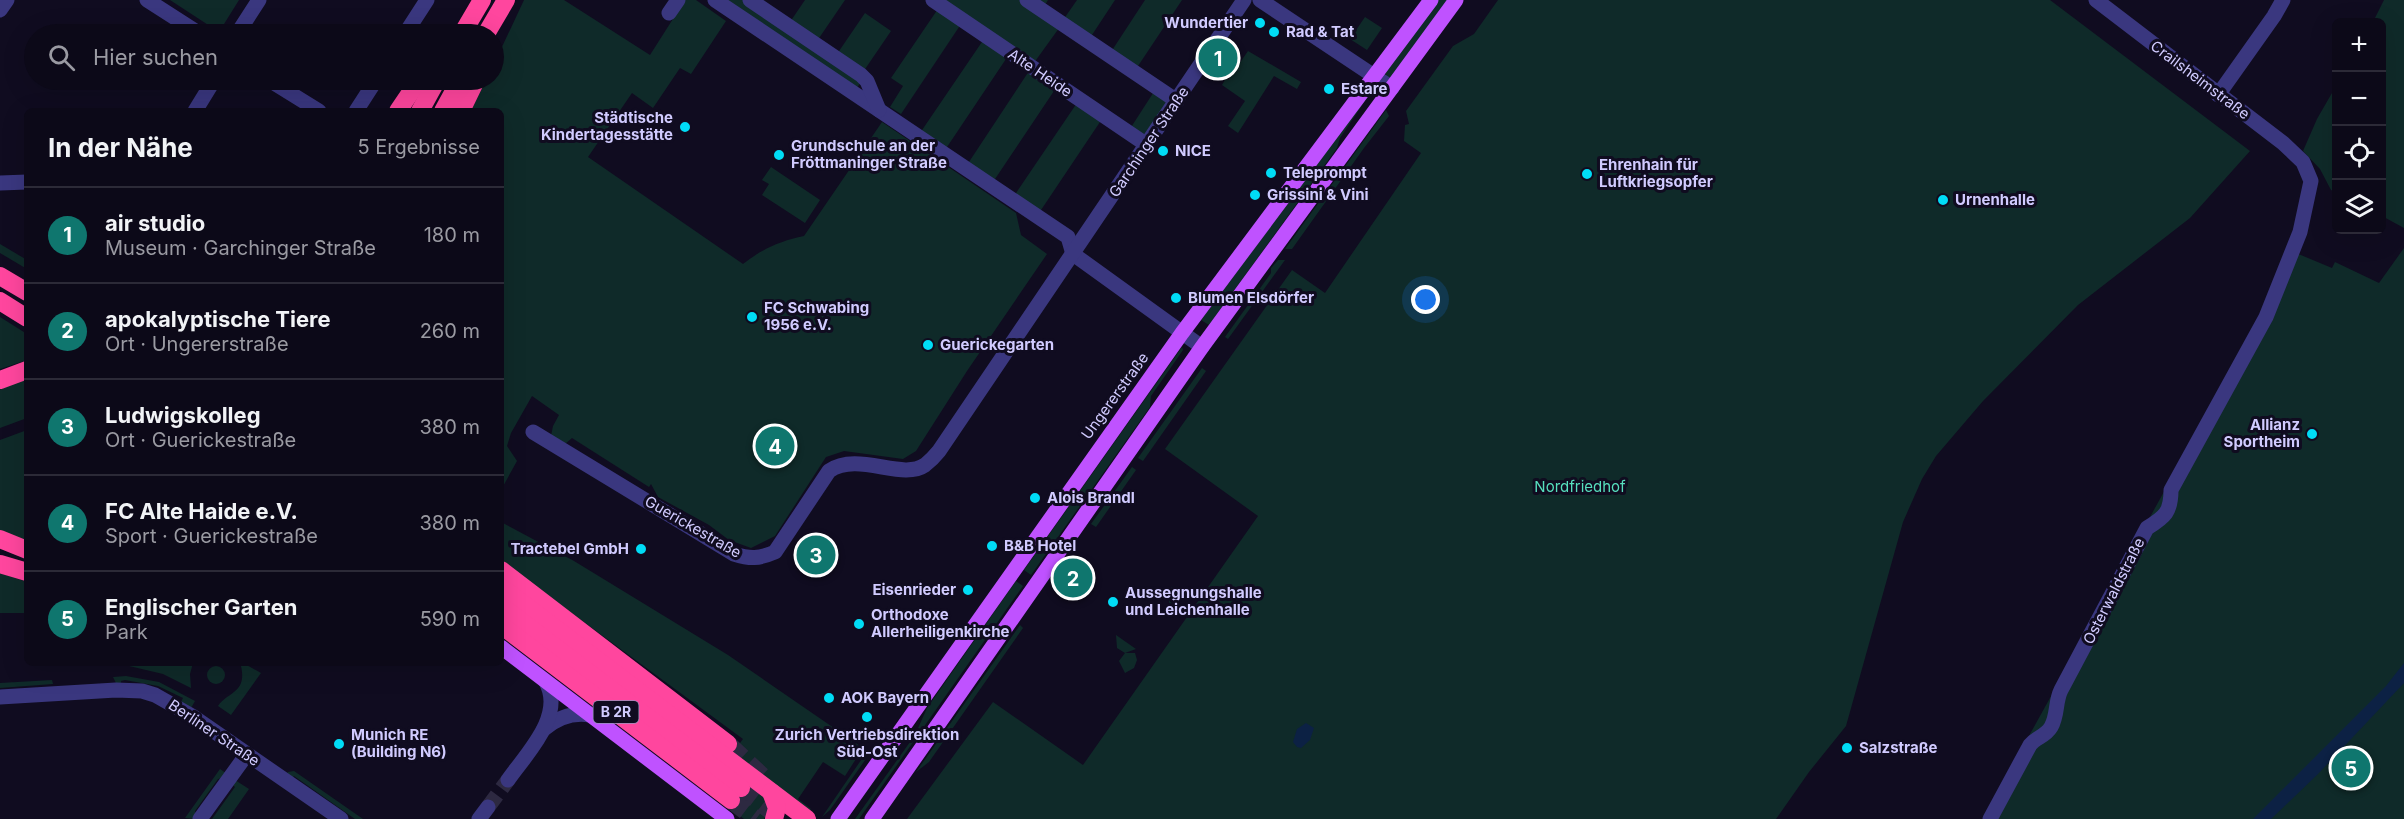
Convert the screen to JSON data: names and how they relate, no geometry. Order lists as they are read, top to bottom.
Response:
{
  "streets": {
    "highway": ["B 2R"],
    "main road": ["Ungererstraße"],
    "street": [
      "Alte Heide",
      "Crailsheimstraße",
      "Garchinger Straße",
      "Guerickestraße",
      "Osterwaldstraße",
      "Berliner Straße"
    ]
  },
  "crossings": [
    ["Alte Heide", "Garchinger Straße"],
    ["Crailsheimstraße", "Osterwaldstraße"],
    ["Garchinger Straße", "Guerickestraße"]
  ],
  "parks": ["Nordfriedhof"],
  "places": [
    "Wundertier",
    "Rad & Tat",
    "Estare",
    "Städtische Kindertagesstätte",
    "NICE",
    "Grundschule an der Fröttmaninger Straße",
    "Teleprompt",
    "Ehrenhain für Luftkriegsopfer",
    "Grissini & Vini",
    "Urnenhalle",
    "Blumen Elsdörfer",
    "FC Schwabing 1956 e.V.",
    "Guerickegarten",
    "Allianz Sportheim",
    "Alois Brandl",
    "B&B Hotel",
    "Tractebel GmbH",
    "Eisenrieder",
    "Aussegnungshalle und Leichenhalle",
    "Orthodoxe Allerheiligenkirche",
    "AOK Bayern",
    "Zurich Vertriebsdirektion Süd-Ost",
    "Munich RE (Building N6)",
    "Salzstraße"
  ],
  "page": {
    "map_buttons": ["+", "−"],
    "search": "Hier suchen",
    "pins": [
      "1",
      "4",
      "3",
      "2",
      "5"
    ],
    "heading": ["In der Nähe", "5 Ergebnisse"],
    "list": [
      {
        "mark": "1",
        "name": "air studio",
        "note": "Museum · Garchinger Straße",
        "value": "180 m"
      },
      {
        "mark": "2",
        "name": "apokalyptische Tiere",
        "note": "Ort · Ungererstraße",
        "value": "260 m"
      },
      {
        "mark": "3",
        "name": "Ludwigskolleg",
        "note": "Ort · Guerickestraße",
        "value": "380 m"
      },
      {
        "mark": "4",
        "name": "FC Alte Haide e.V.",
        "note": "Sport · Guerickestraße",
        "value": "380 m"
      },
      {
        "mark": "5",
        "name": "Englischer Garten",
        "note": "Park",
        "value": "590 m"
      }
    ]
  }
}
